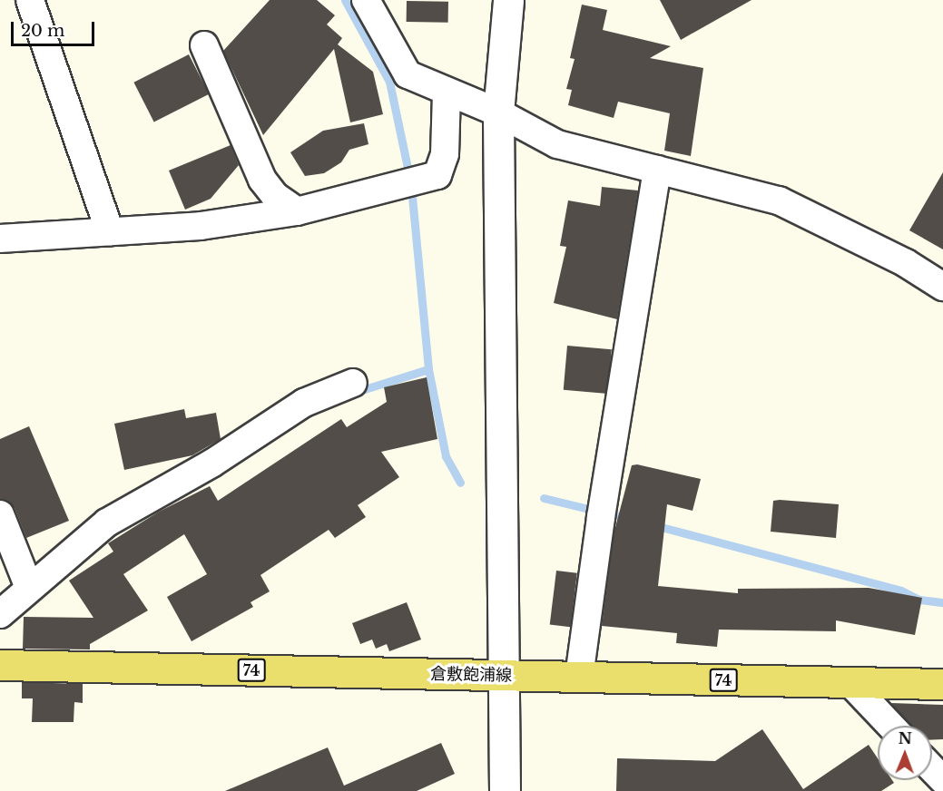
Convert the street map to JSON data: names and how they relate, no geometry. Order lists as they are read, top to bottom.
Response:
{
  "streets": {
    "main road": ["74", "倉敷飽浦線"]
  },
  "scale_bar": "20 m",
  "north": "top"
}
